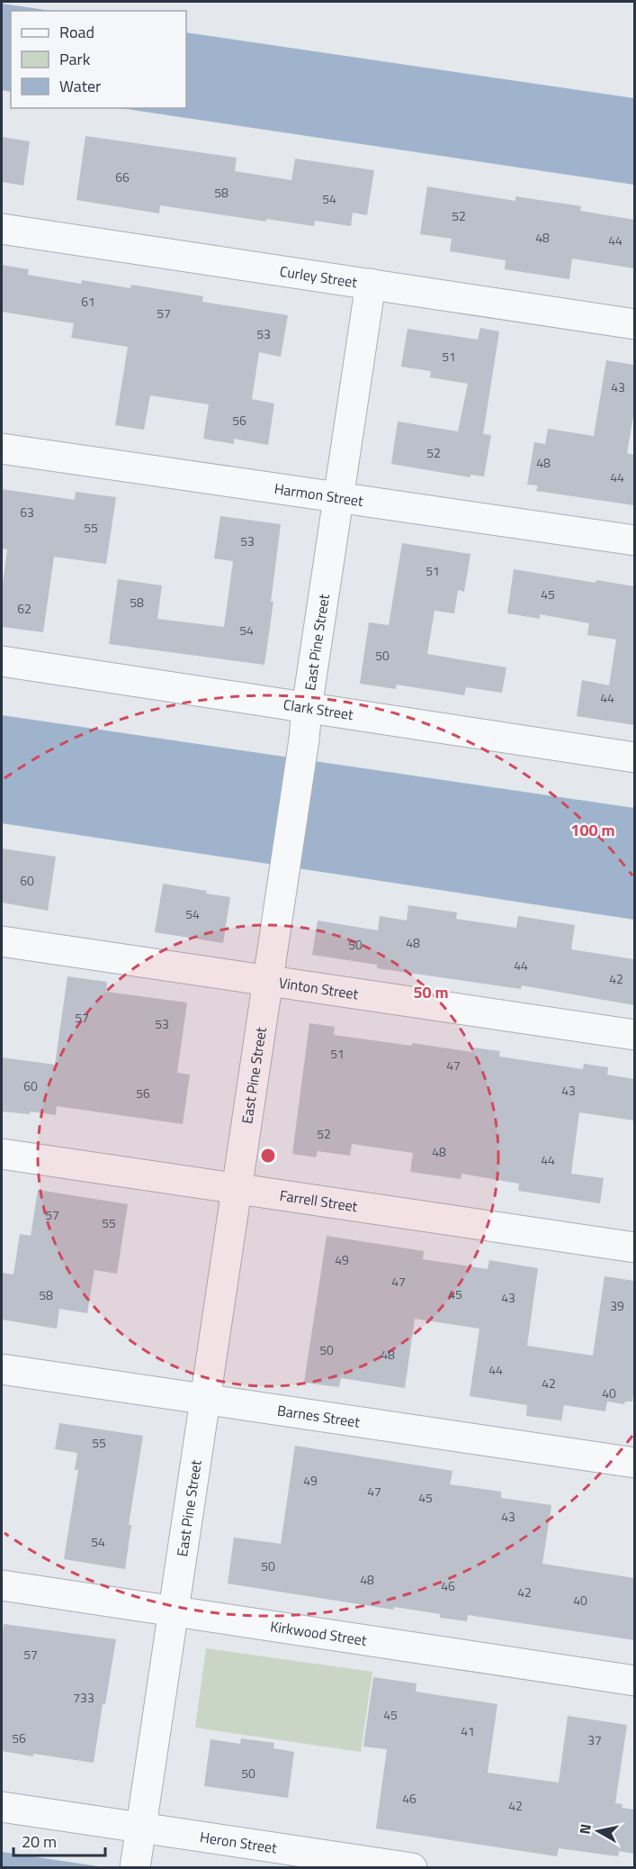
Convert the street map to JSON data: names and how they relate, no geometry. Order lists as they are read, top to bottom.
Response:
{
  "streets": {
    "street": [
      "Curley Street",
      "Harmon Street",
      "East Pine Street",
      "Clark Street",
      "Vinton Street",
      "Farrell Street",
      "Barnes Street",
      "Kirkwood Street",
      "Heron Street"
    ]
  },
  "crossings": [
    ["Curley Street", "East Pine Street"],
    ["Harmon Street", "East Pine Street"],
    ["East Pine Street", "Clark Street"],
    ["East Pine Street", "Vinton Street"],
    ["East Pine Street", "Farrell Street"],
    ["East Pine Street", "Barnes Street"],
    ["East Pine Street", "Kirkwood Street"],
    ["East Pine Street", "Heron Street"]
  ],
  "house_numbers": [
    "66",
    "58",
    "54",
    "52",
    "48",
    "44",
    "61",
    "57",
    "53",
    "51",
    "43",
    "56",
    "52",
    "48",
    "44",
    "63",
    "55",
    "53",
    "51",
    "45",
    "58",
    "62",
    "54",
    "50",
    "44",
    "60",
    "54",
    "48",
    "50",
    "44",
    "42",
    "57",
    "53",
    "51",
    "47",
    "60",
    "43",
    "56",
    "52",
    "48",
    "44",
    "57",
    "55",
    "49",
    "47",
    "45",
    "58",
    "43",
    "39",
    "50",
    "48",
    "44",
    "42",
    "40",
    "55",
    "49",
    "47",
    "45",
    "43",
    "54",
    "50",
    "48",
    "46",
    "42",
    "40",
    "57",
    "733",
    "45",
    "41",
    "56",
    "37",
    "50",
    "46",
    "42"
  ],
  "legend": ["Road", "Park", "Water"],
  "scale_bar": "20 m",
  "north": "left",
  "rings": ["100 m", "50 m"]
}
